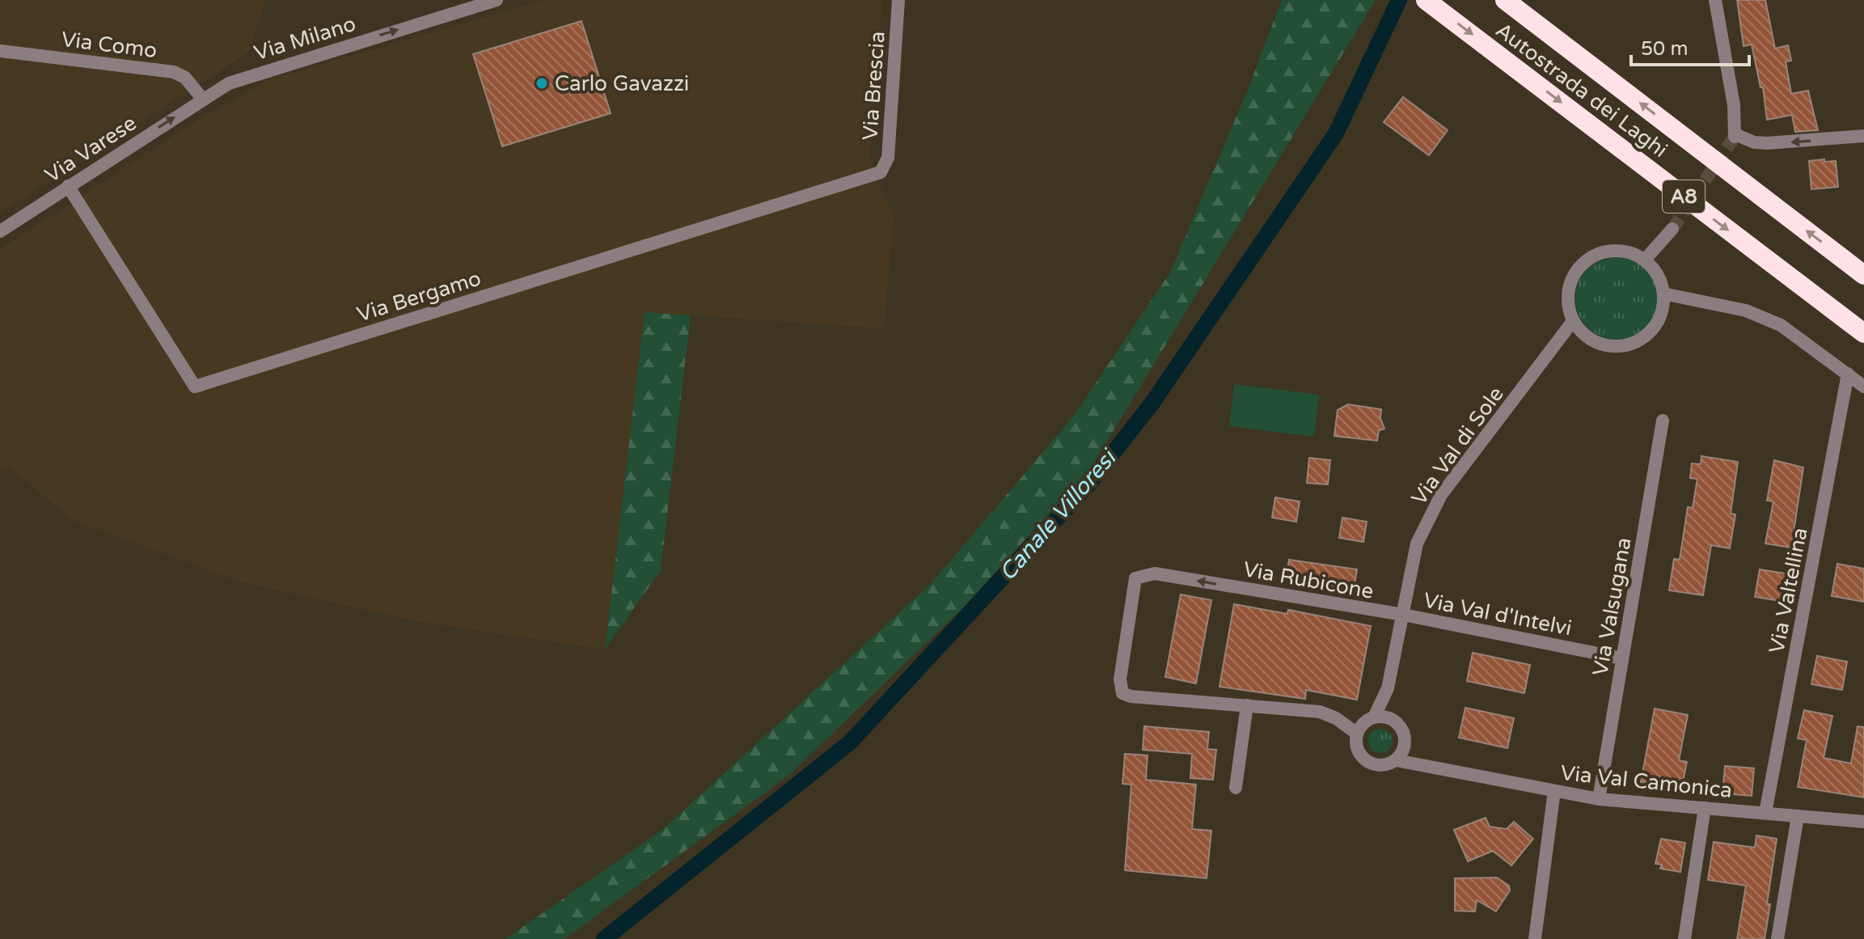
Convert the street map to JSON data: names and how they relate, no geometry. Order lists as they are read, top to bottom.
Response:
{
  "streets": {
    "highway": ["Autostrada dei Laghi", "A8"],
    "street": [
      "Via Milano",
      "Via Como",
      "Via Brescia",
      "Via Varese",
      "Via Bergamo",
      "Via Val di Sole",
      "Via Rubicone",
      "Via Valtellina",
      "Via Valsugana",
      "Via Val d'Intelvi",
      "Via Val Camonica"
    ]
  },
  "crossings": [
    ["Via Milano", "Via Como"],
    ["Via Milano", "Via Varese"],
    ["Via Como", "Via Varese"],
    ["Via Brescia", "Via Bergamo"],
    ["Via Varese", "Via Bergamo"],
    ["Via Val di Sole", "Via Rubicone"],
    ["Via Val di Sole", "Via Val d'Intelvi"],
    ["Via Rubicone", "Via Val d'Intelvi"],
    ["Via Valtellina", "Via Val Camonica"],
    ["Via Valsugana", "Via Val d'Intelvi"],
    ["Via Valsugana", "Via Val Camonica"]
  ],
  "one_way": ["Via Milano", "Via Varese"],
  "water": ["Canale Villoresi"],
  "places": ["Carlo Gavazzi"],
  "scale_bar": "50 m"
}
